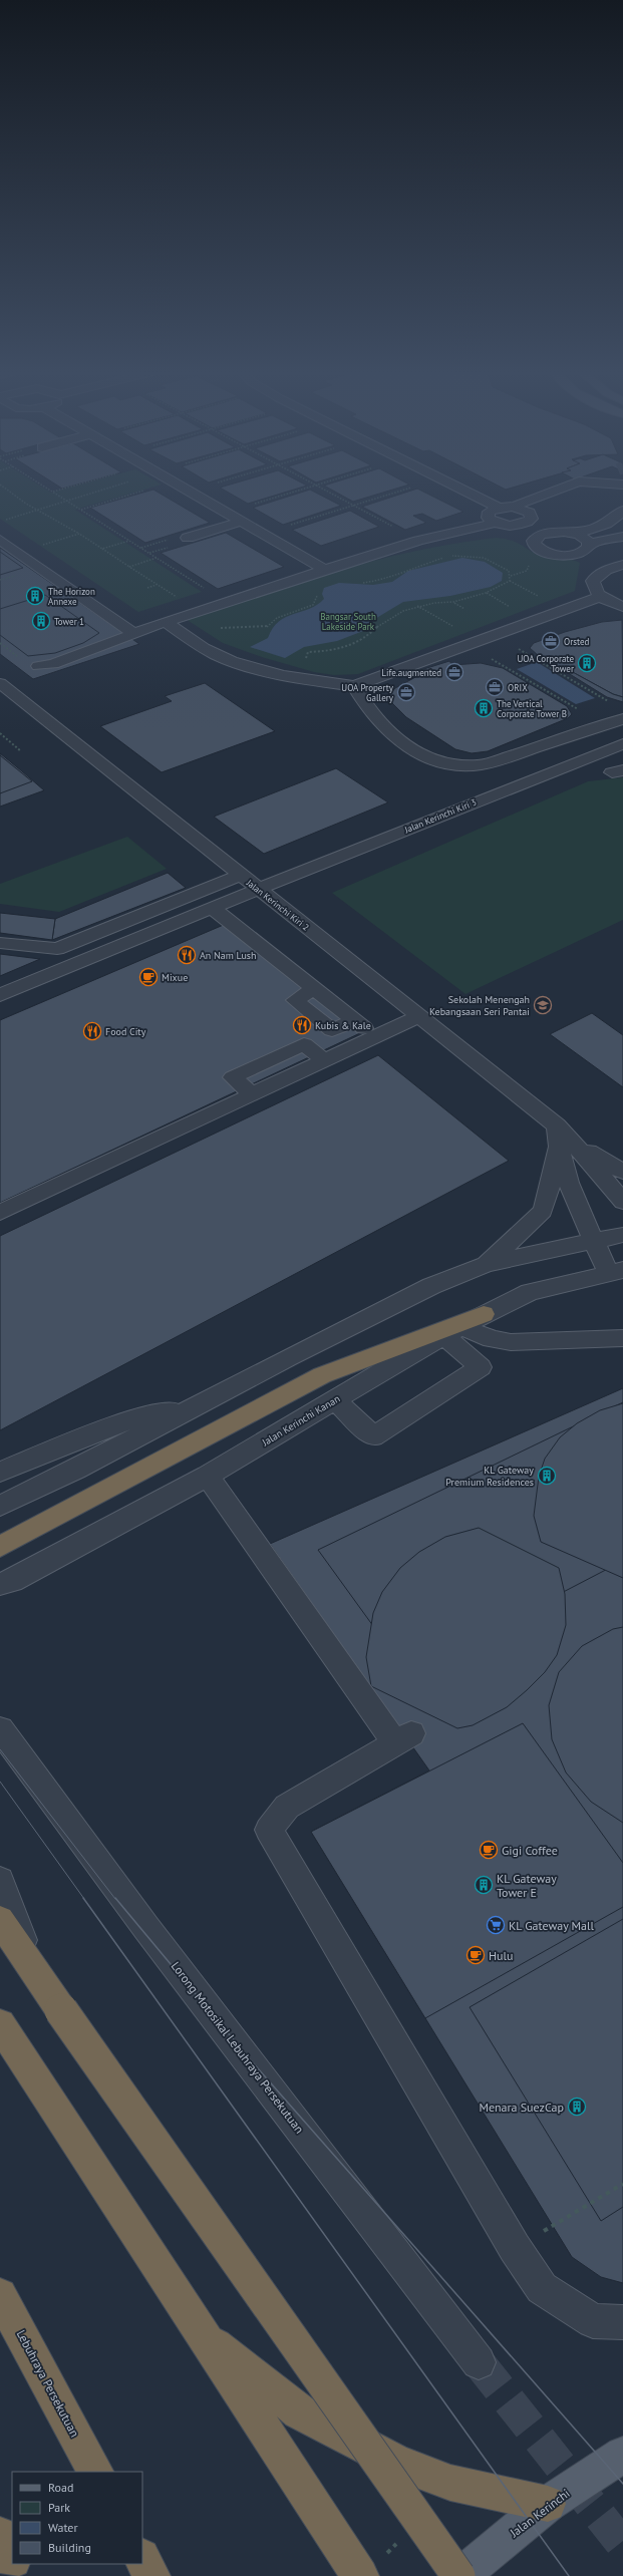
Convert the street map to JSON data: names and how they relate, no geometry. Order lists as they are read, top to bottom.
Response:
{
  "streets": {
    "highway": ["Lebuhraya Persekutuan"],
    "main road": ["Jalan Kerinchi"],
    "street": [
      "Jalan Kerinchi Kiri 3",
      "Jalan Kerinchi Kiri 2",
      "Jalan Kerinchi Kanan",
      "Lorong Motosikal Lebuhraya Persekutuan"
    ]
  },
  "crossings": [
    ["Jalan Kerinchi Kiri 3", "Jalan Kerinchi Kiri 2"]
  ],
  "parks": ["Bangsar South Lakeside Park"],
  "places": {
    "building": [
      "The Horizon Annexe",
      "Tower 1",
      "UOA Corporate Tower",
      "The Vertical Corporate Tower B",
      "KL Gateway Premium Residences",
      "KL Gateway Tower E",
      "Menara SuezCap"
    ],
    "office": [
      "Orsted",
      "Life.augmented",
      "ORIX",
      "UOA Property Gallery"
    ],
    "restaurant": ["An Nam Lush", "Kubis & Kale", "Food City"],
    "cafe": ["Mixue", "Gigi Coffee", "Hulu"],
    "school or university": ["Sekolah Menengah Kebangsaan Seri Pantai"],
    "supermarket": ["KL Gateway Mall"]
  },
  "legend": [
    "Road",
    "Park",
    "Water",
    "Building"
  ]
}
